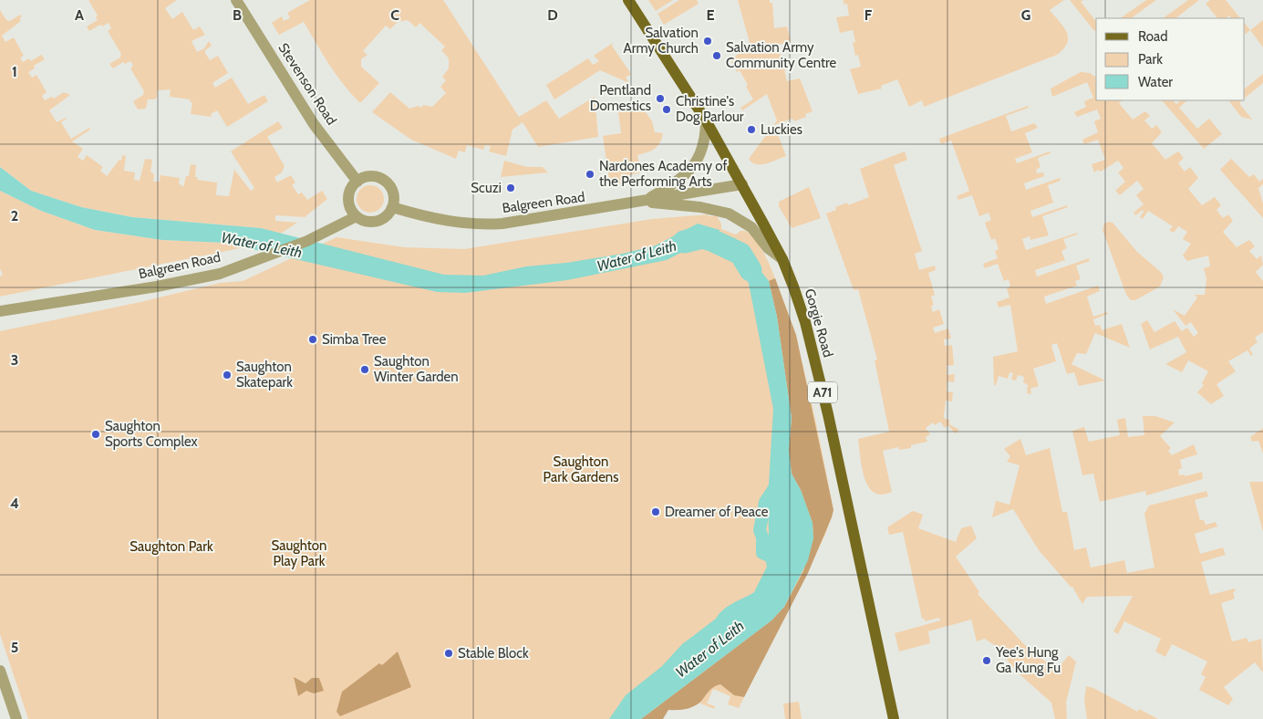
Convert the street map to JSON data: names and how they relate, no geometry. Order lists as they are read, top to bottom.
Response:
{
  "streets": {
    "main road": ["Gorgie Road", "A71"],
    "street": ["Stevenson Road", "Balgreen Road"]
  },
  "crossings": [
    ["Stevenson Road", "Balgreen Road"],
    ["Balgreen Road", "Gorgie Road"]
  ],
  "water": ["Water of Leith"],
  "parks": ["Saughton Park Gardens", "Saughton Play Park", "Saughton Park"],
  "places": [
    "Salvation Army Church",
    "Salvation Army Community Centre",
    "Pentland Domestics",
    "Christine's Dog Parlour",
    "Luckies",
    "Nardones Academy of the Performing Arts",
    "Scuzi",
    "Simba Tree",
    "Saughton Winter Garden",
    "Saughton Skatepark",
    "Saughton Sports Complex",
    "Dreamer of Peace",
    "Stable Block",
    "Yee's Hung Ga Kung Fu"
  ],
  "legend": ["Road", "Park", "Water"],
  "grid": {
    "columns": [
      "A",
      "B",
      "C",
      "D",
      "E",
      "F",
      "G"
    ],
    "rows": [
      "1",
      "2",
      "3",
      "4",
      "5"
    ]
  }
}
